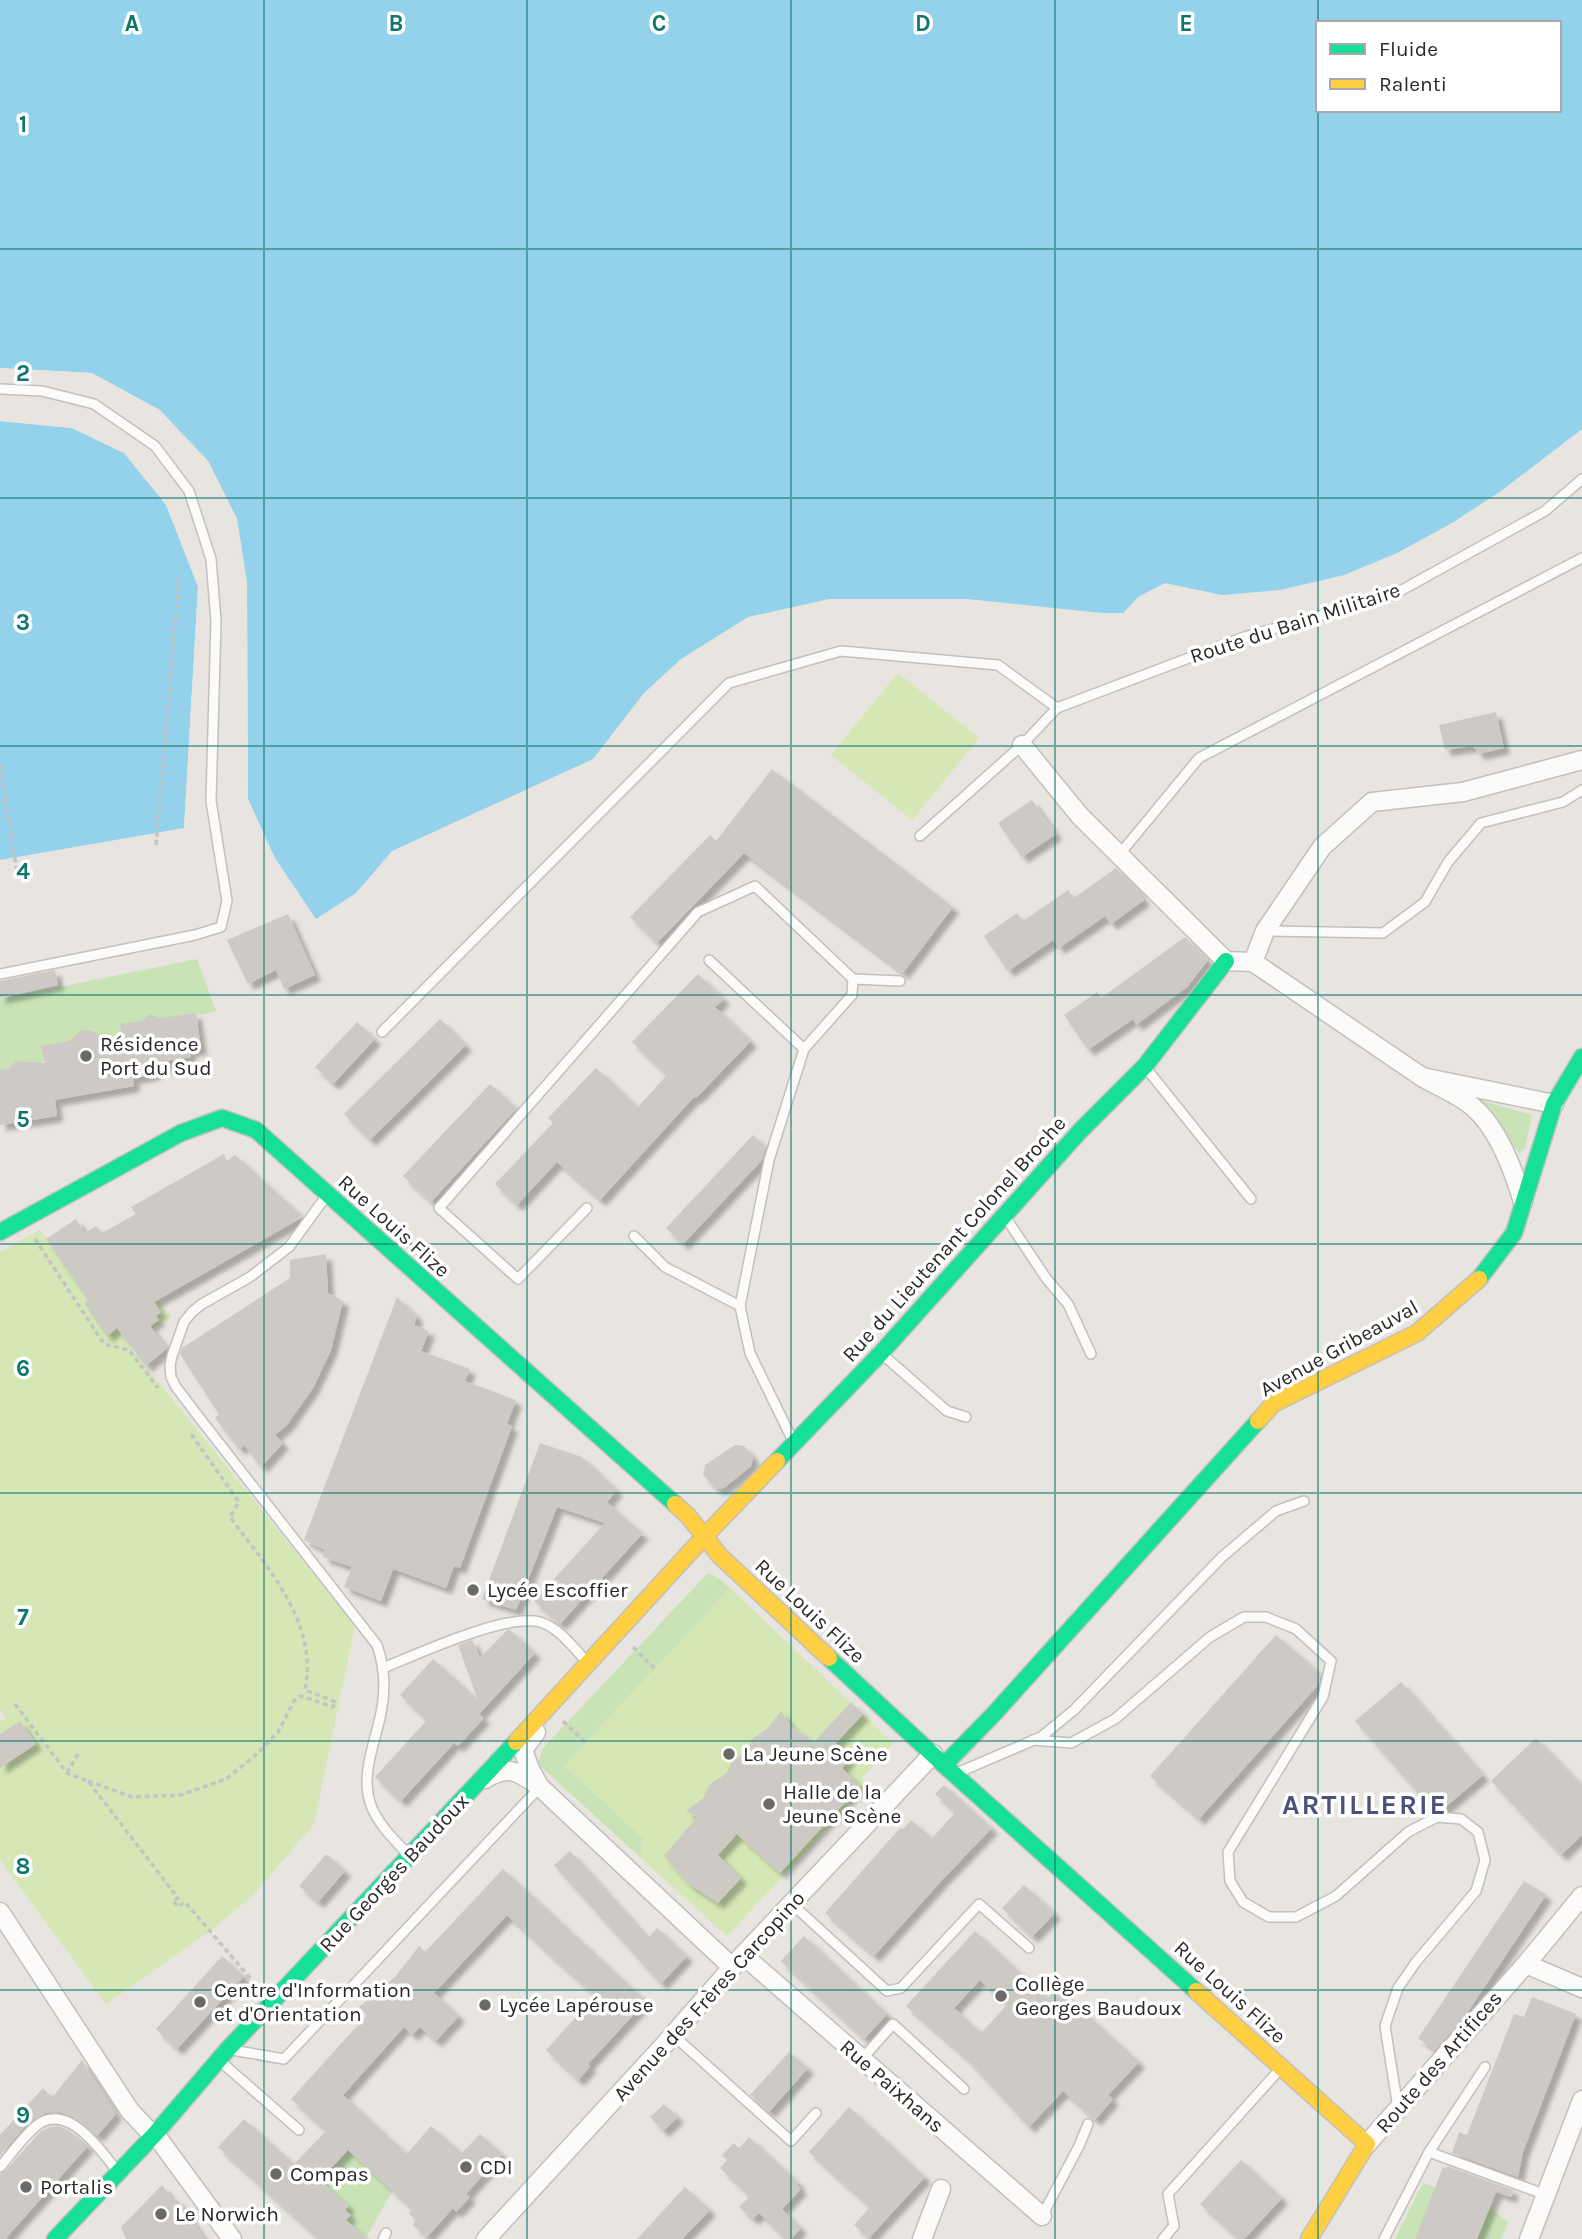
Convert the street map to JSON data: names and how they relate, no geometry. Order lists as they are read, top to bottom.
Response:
{
  "streets": {
    "street": [
      "Rue Louis Flize",
      "Rue du Lieutenant Colonel Broche",
      "Avenue Gribeauval",
      "Rue Georges Baudoux",
      "Avenue des Frères Carcopino",
      "Route des Artifices",
      "Rue Paixhans"
    ],
    "lane": ["Route du Bain Militaire"]
  },
  "crossings": [
    ["Rue Louis Flize", "Rue du Lieutenant Colonel Broche"],
    ["Rue Louis Flize", "Avenue Gribeauval"],
    ["Rue Louis Flize", "Rue Georges Baudoux"],
    ["Rue Louis Flize", "Avenue des Frères Carcopino"],
    ["Rue Louis Flize", "Route des Artifices"],
    ["Rue du Lieutenant Colonel Broche", "Rue Georges Baudoux"],
    ["Avenue Gribeauval", "Avenue des Frères Carcopino"],
    ["Rue Georges Baudoux", "Rue Paixhans"],
    ["Avenue des Frères Carcopino", "Rue Paixhans"]
  ],
  "districts": ["ARTILLERIE"],
  "places": [
    "Résidence Port du Sud",
    "Lycée Escoffier",
    "La Jeune Scène",
    "Halle de la Jeune Scène",
    "Collège Georges Baudoux",
    "Centre d'Information et d'Orientation",
    "Lycée Lapérouse",
    "CDI",
    "Compas",
    "Portalis",
    "Le Norwich"
  ],
  "legend": ["Fluide", "Ralenti"],
  "grid": {
    "columns": [
      "A",
      "B",
      "C",
      "D",
      "E"
    ],
    "rows": [
      "1",
      "2",
      "3",
      "4",
      "5",
      "6",
      "7",
      "8",
      "9"
    ]
  }
}
